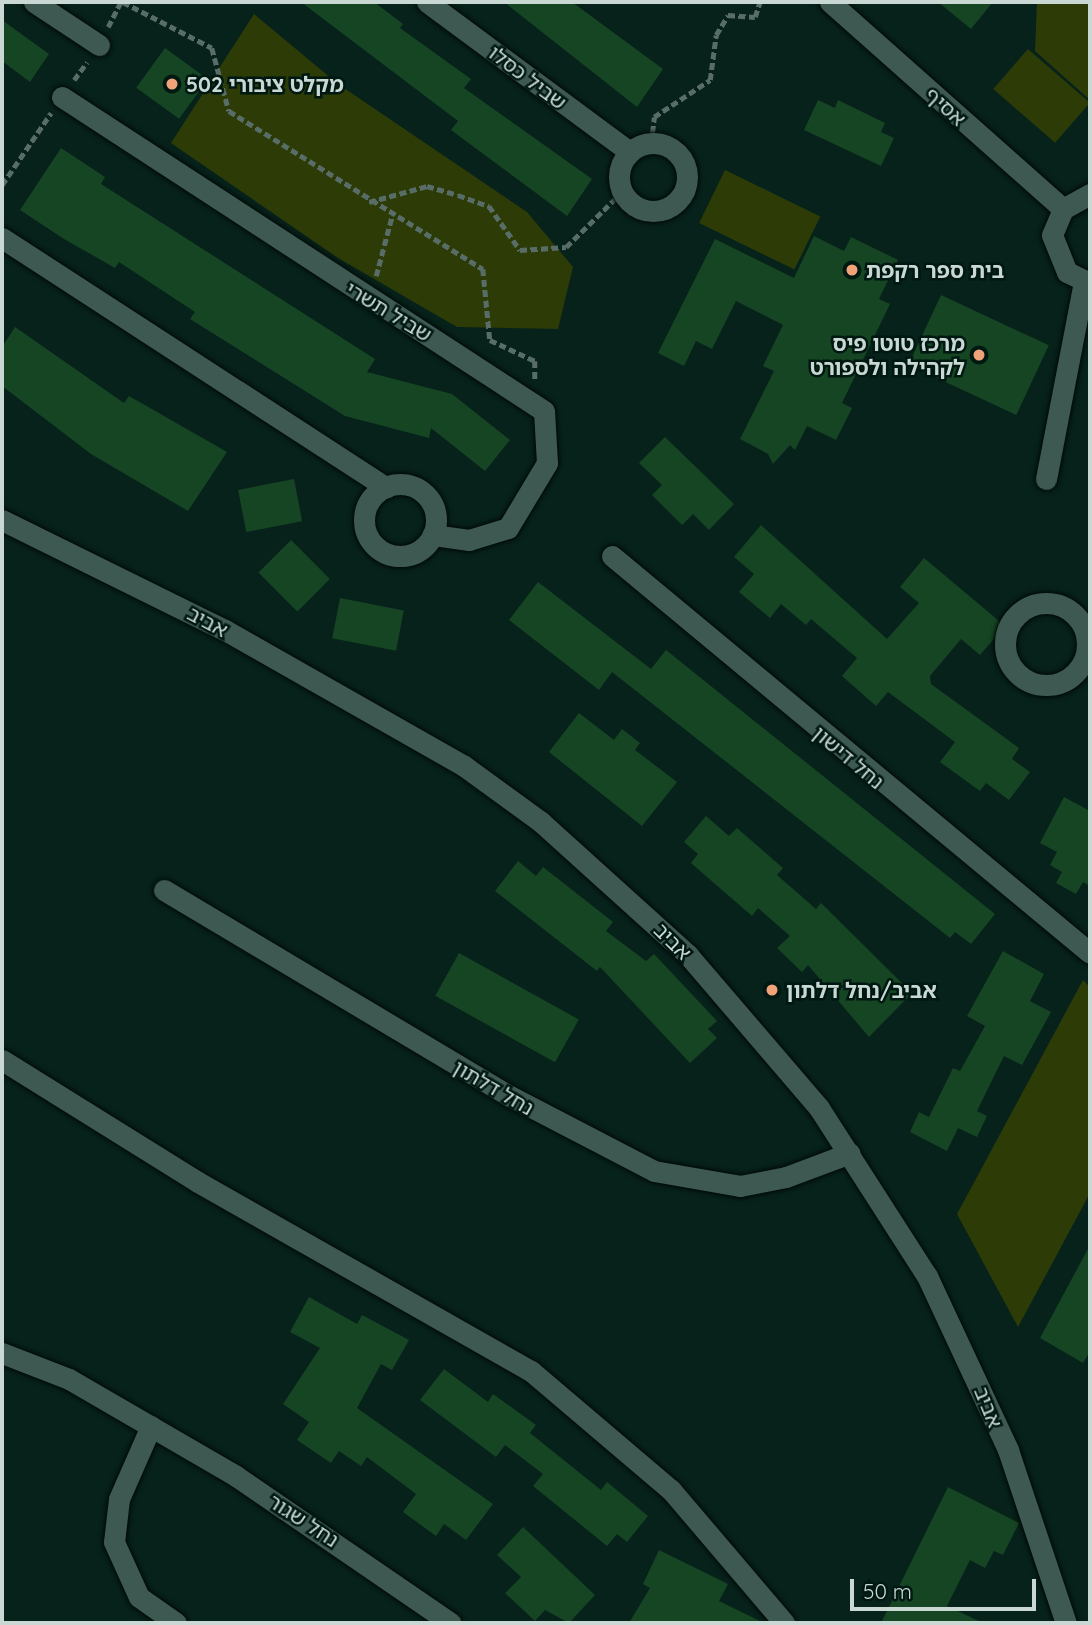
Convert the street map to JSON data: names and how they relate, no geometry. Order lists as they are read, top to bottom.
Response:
{
  "streets": {
    "street": [
      "שביל כסלו",
      "אסיף",
      "שביל תשרי",
      "אביב",
      "נחל דישון",
      "נחל דלתון",
      "נחל שגור"
    ]
  },
  "crossings": [
    ["אביב", "נחל דלתון"]
  ],
  "places": [
    "מקלט ציבורי 502",
    "בית ספר רקפת",
    "מרכז טוטו פיס לקהילה ולספורט",
    "אביב/נחל דלתון"
  ],
  "scale_bar": "50 m"
}
